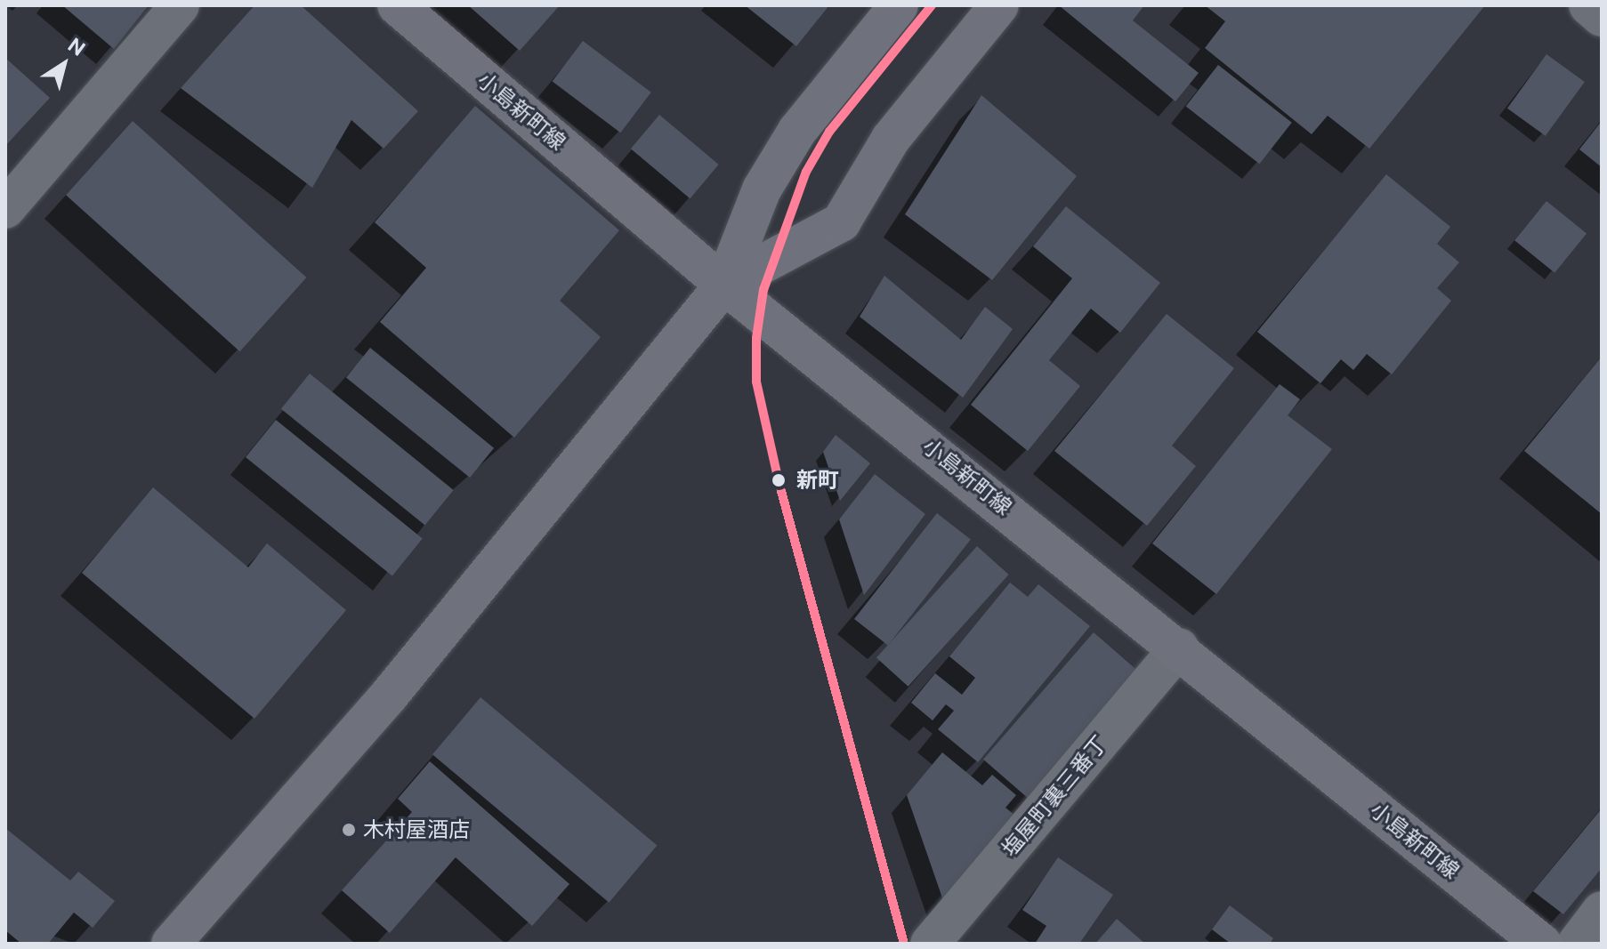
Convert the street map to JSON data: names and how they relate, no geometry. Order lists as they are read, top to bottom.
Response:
{
  "streets": {
    "street": ["小島新町線", "塩屋町裏三番丁"]
  },
  "crossings": [
    ["小島新町線", "塩屋町裏三番丁"]
  ],
  "places": ["新町", "木村屋酒店"],
  "north": "top right"
}
